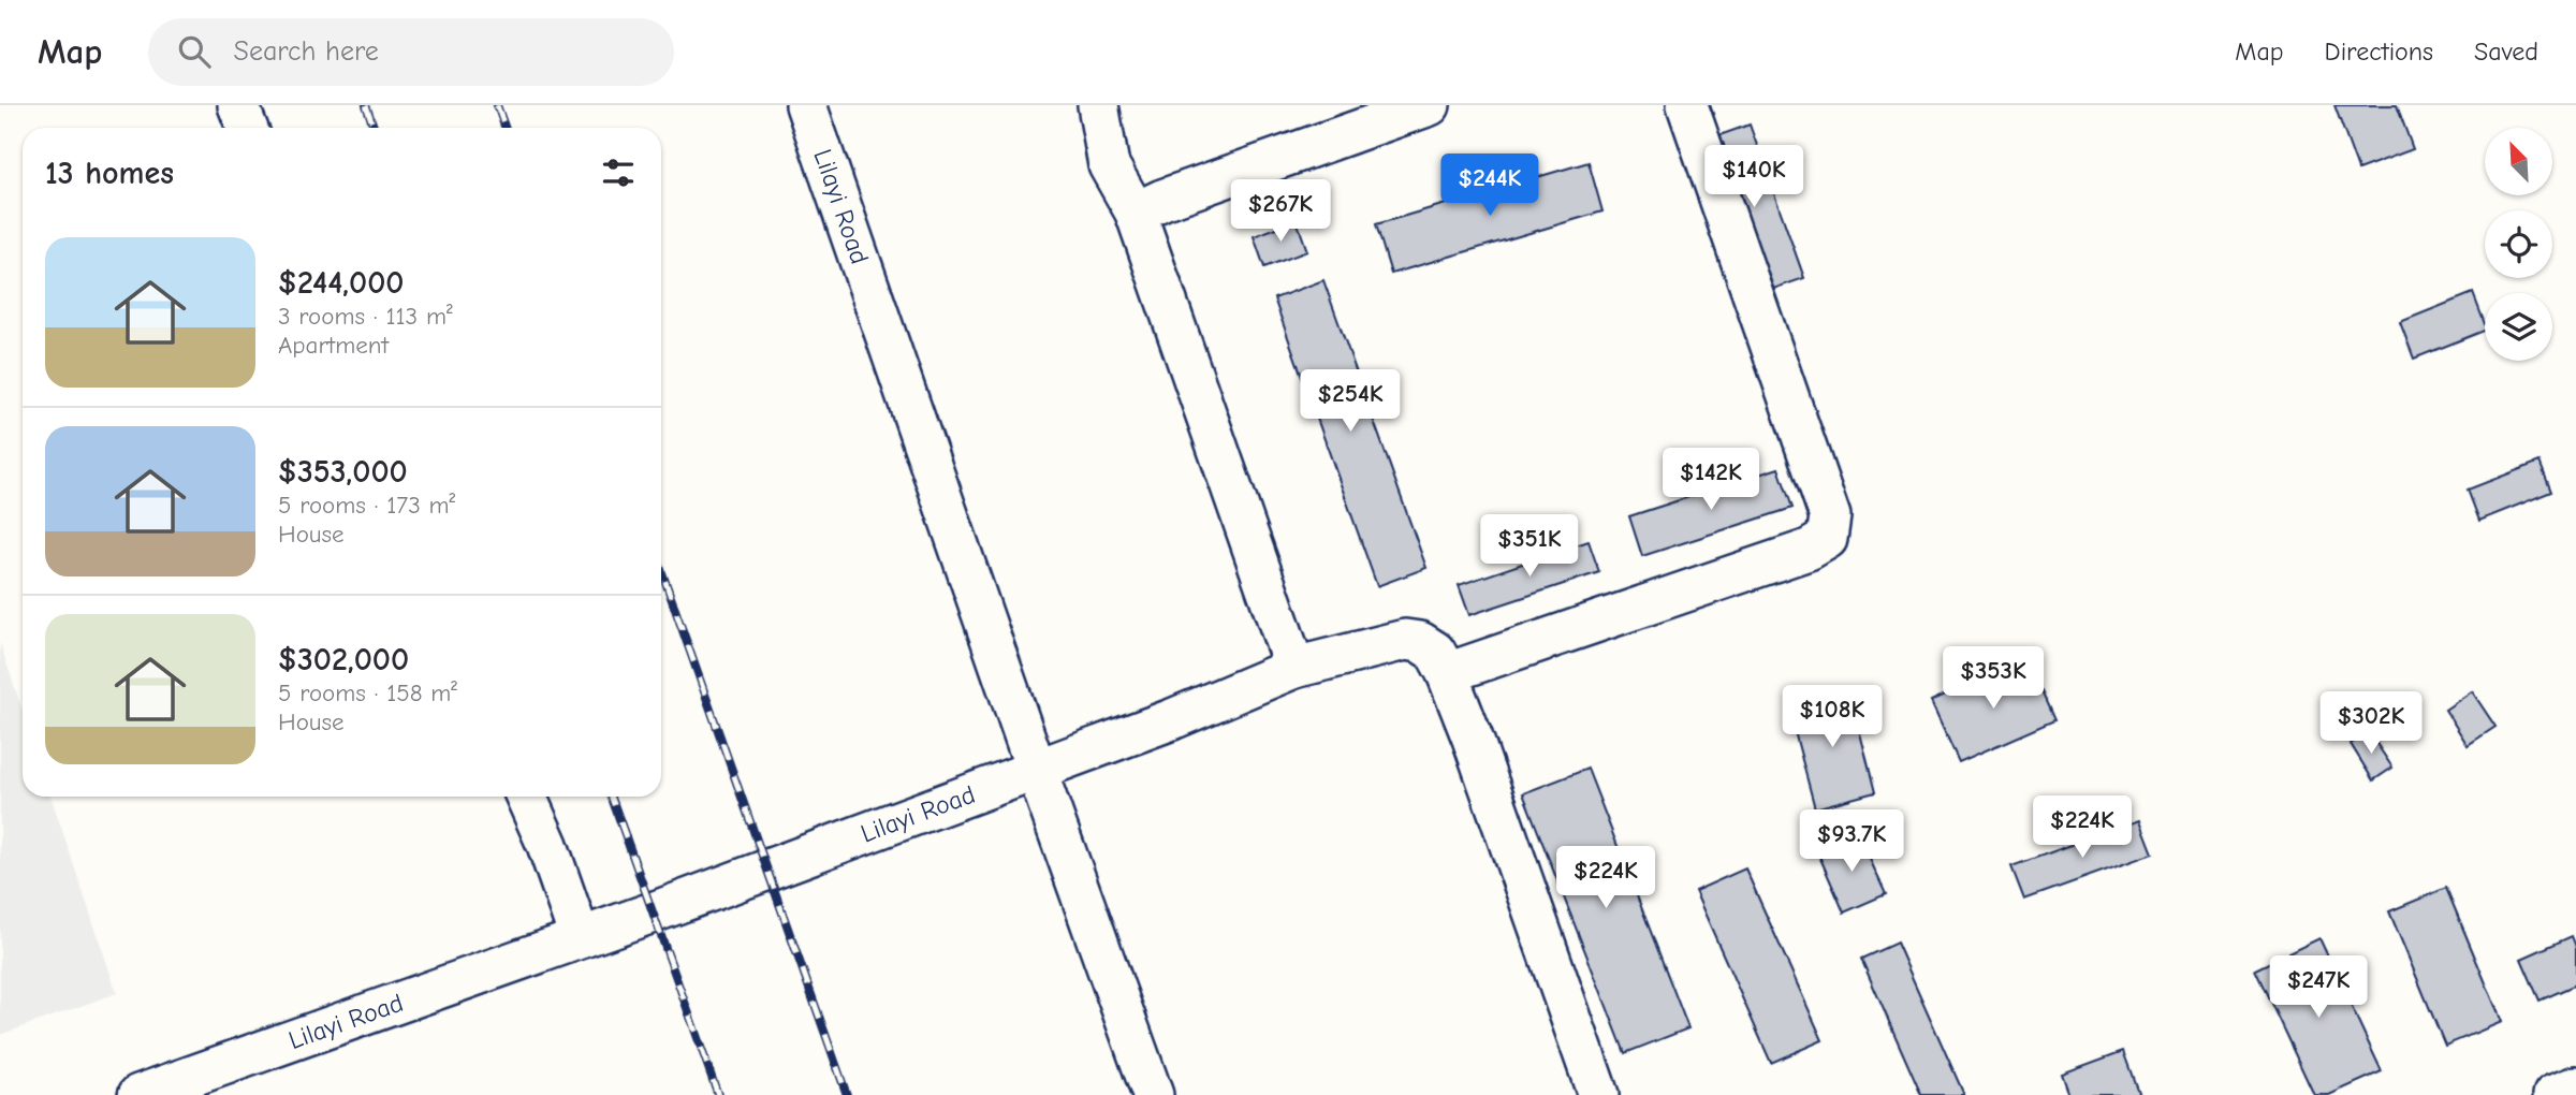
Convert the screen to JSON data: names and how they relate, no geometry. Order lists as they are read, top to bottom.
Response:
{
  "streets": {
    "street": ["Lilayi Road"]
  },
  "north": "top left",
  "page": {
    "header": "Map",
    "search": "Search here",
    "nav": ["Map", "Directions", "Saved"],
    "heading": "13 homes",
    "price": [
      "$140K",
      "$244K",
      "$267K",
      "$254K",
      "$142K",
      "$351K",
      "$353K",
      "$108K",
      "$302K",
      "$224K",
      "$93.7K",
      "$224K",
      "$247K"
    ],
    "list": [
      {
        "name": "$244,000",
        "note": "3 rooms · 113 m² · Apartment"
      },
      {
        "name": "$353,000",
        "note": "5 rooms · 173 m² · House"
      },
      {
        "name": "$302,000",
        "note": "5 rooms · 158 m² · House"
      }
    ]
  }
}
